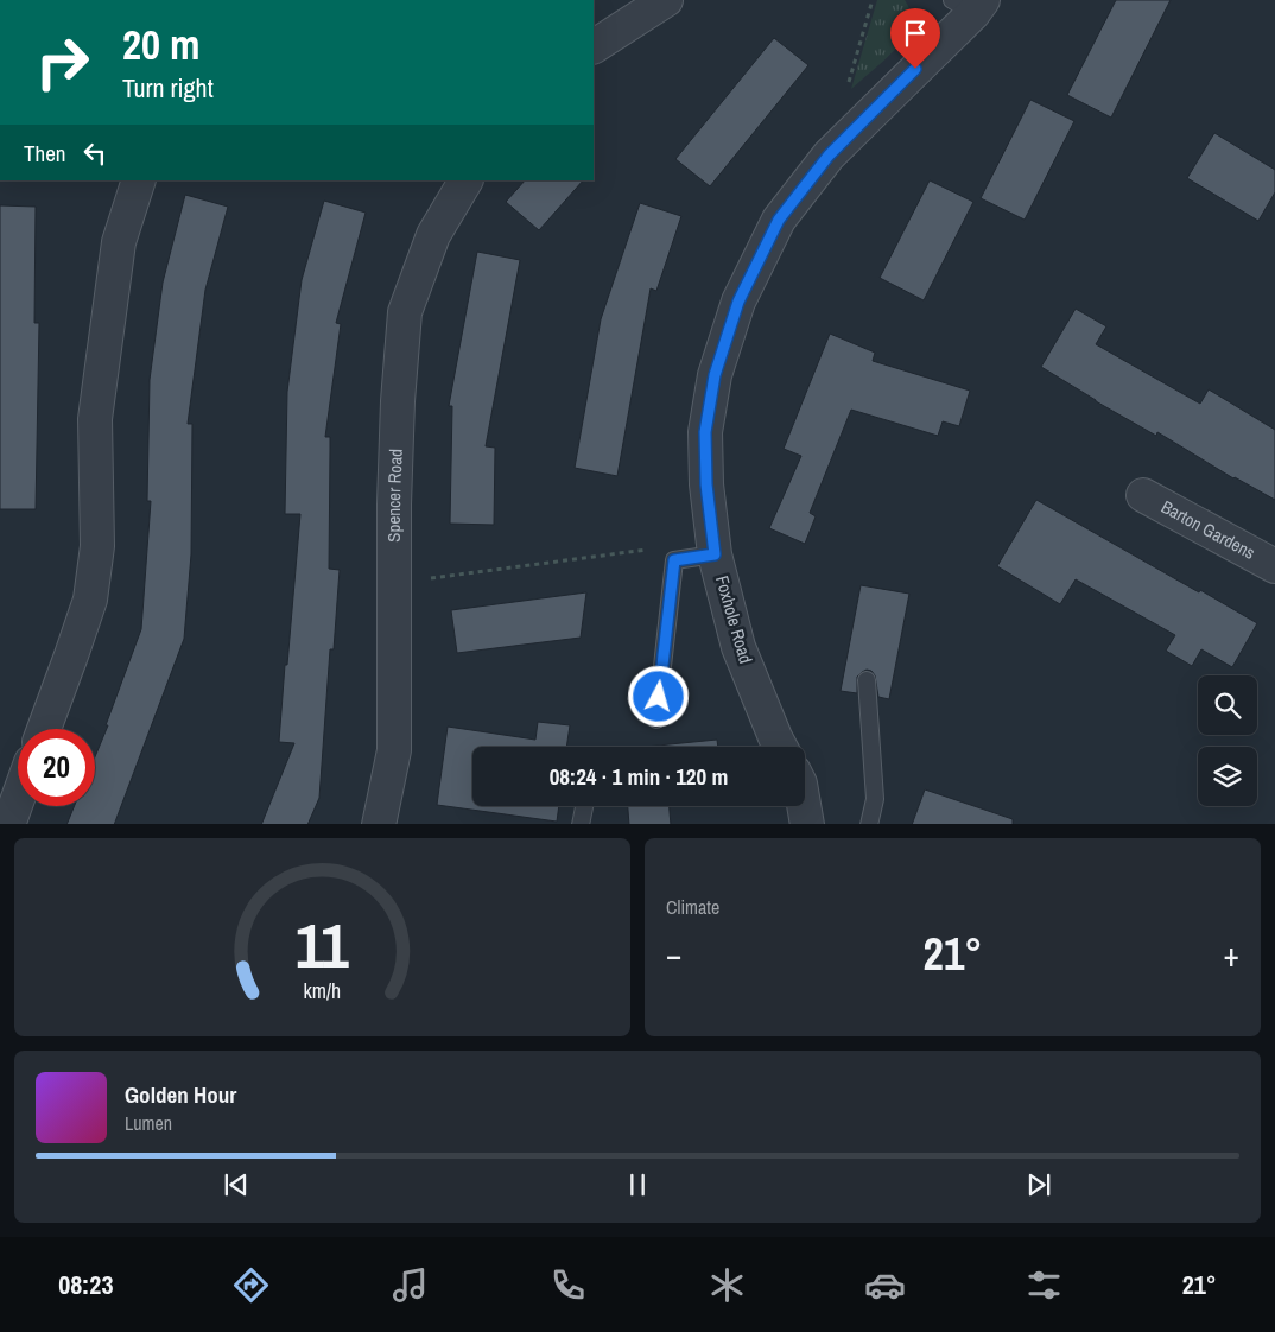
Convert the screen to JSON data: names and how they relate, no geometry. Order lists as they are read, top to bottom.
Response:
{
  "streets": {
    "street": ["Spencer Road", "Barton Gardens", "Foxhole Road"]
  },
  "page": {
    "turn": ["20 m", "Turn right"],
    "then": "Then",
    "limit": "20",
    "trip": "08:24 · 1 min · 120 m",
    "tile": "Climate",
    "heat": ["−", "21°", "+"],
    "song": ["Golden Hour", "Lumen"],
    "tabs": ["08:23", "21°"],
    "gauge": ["11", "km/h"]
  }
}
